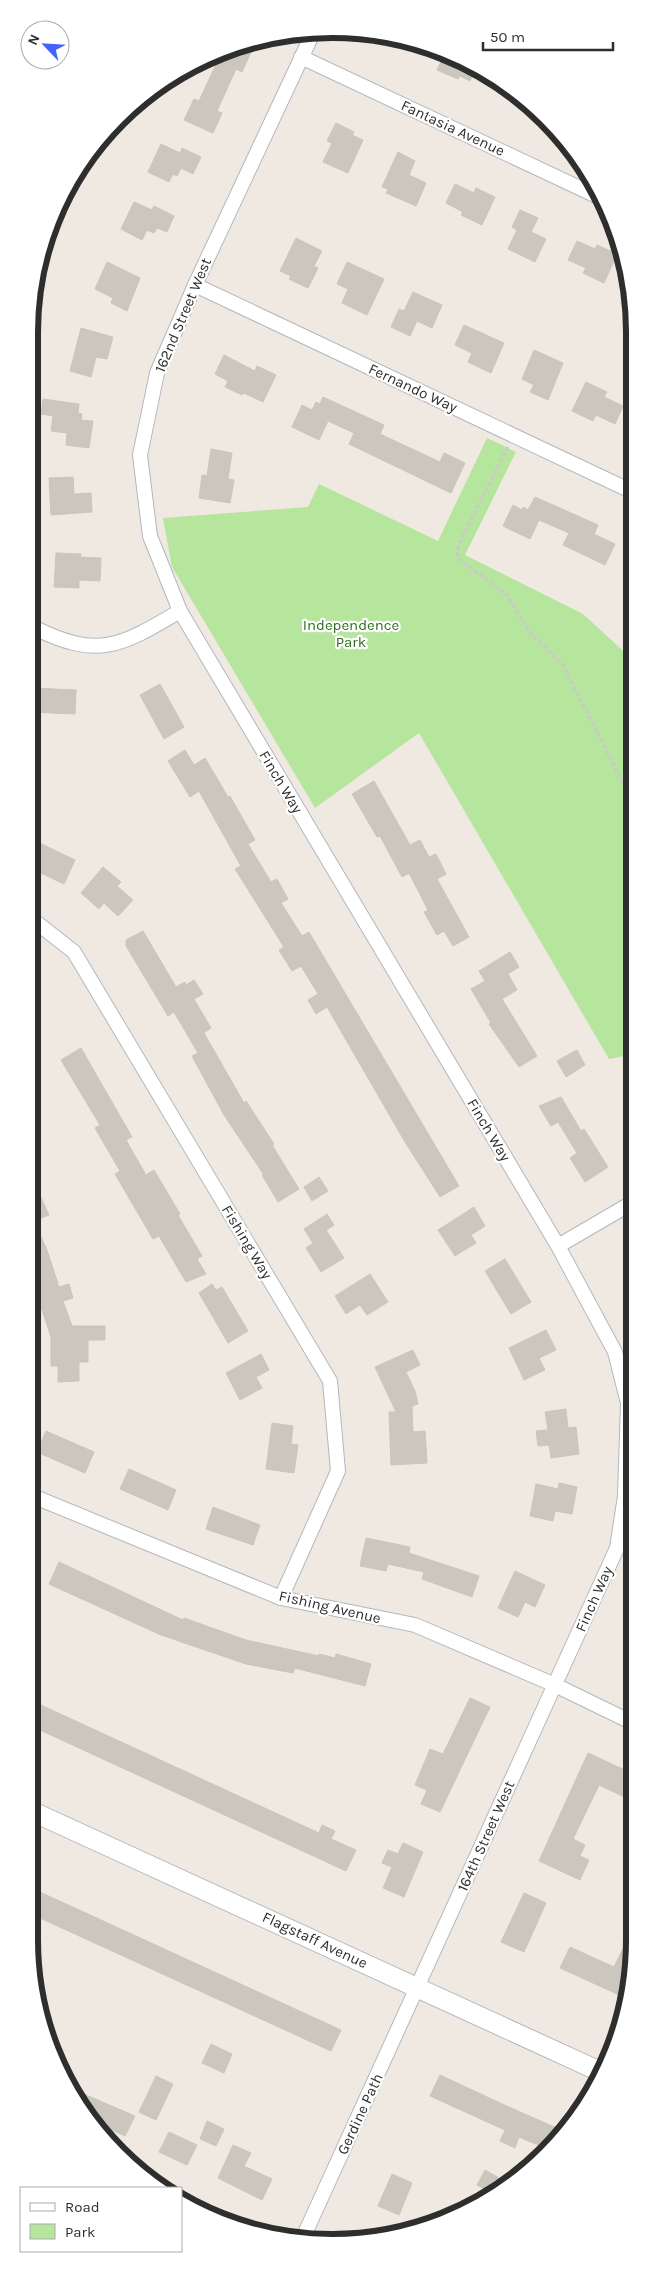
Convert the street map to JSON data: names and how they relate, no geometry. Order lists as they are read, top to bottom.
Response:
{
  "streets": {
    "street": [
      "Fantasia Avenue",
      "162nd Street West",
      "Fernando Way",
      "Finch Way",
      "Fishing Way",
      "Fishing Avenue",
      "164th Street West",
      "Flagstaff Avenue",
      "Gerdine Path"
    ]
  },
  "crossings": [
    ["Fantasia Avenue", "162nd Street West"],
    ["162nd Street West", "Fernando Way"],
    ["162nd Street West", "Finch Way"],
    ["Finch Way", "Fishing Avenue"],
    ["Finch Way", "164th Street West"],
    ["Fishing Way", "Fishing Avenue"],
    ["Fishing Avenue", "164th Street West"],
    ["164th Street West", "Flagstaff Avenue"],
    ["164th Street West", "Gerdine Path"],
    ["Flagstaff Avenue", "Gerdine Path"]
  ],
  "parks": ["Independence Park"],
  "legend": ["Road", "Park"],
  "scale_bar": "50 m",
  "north": "top left"
}
